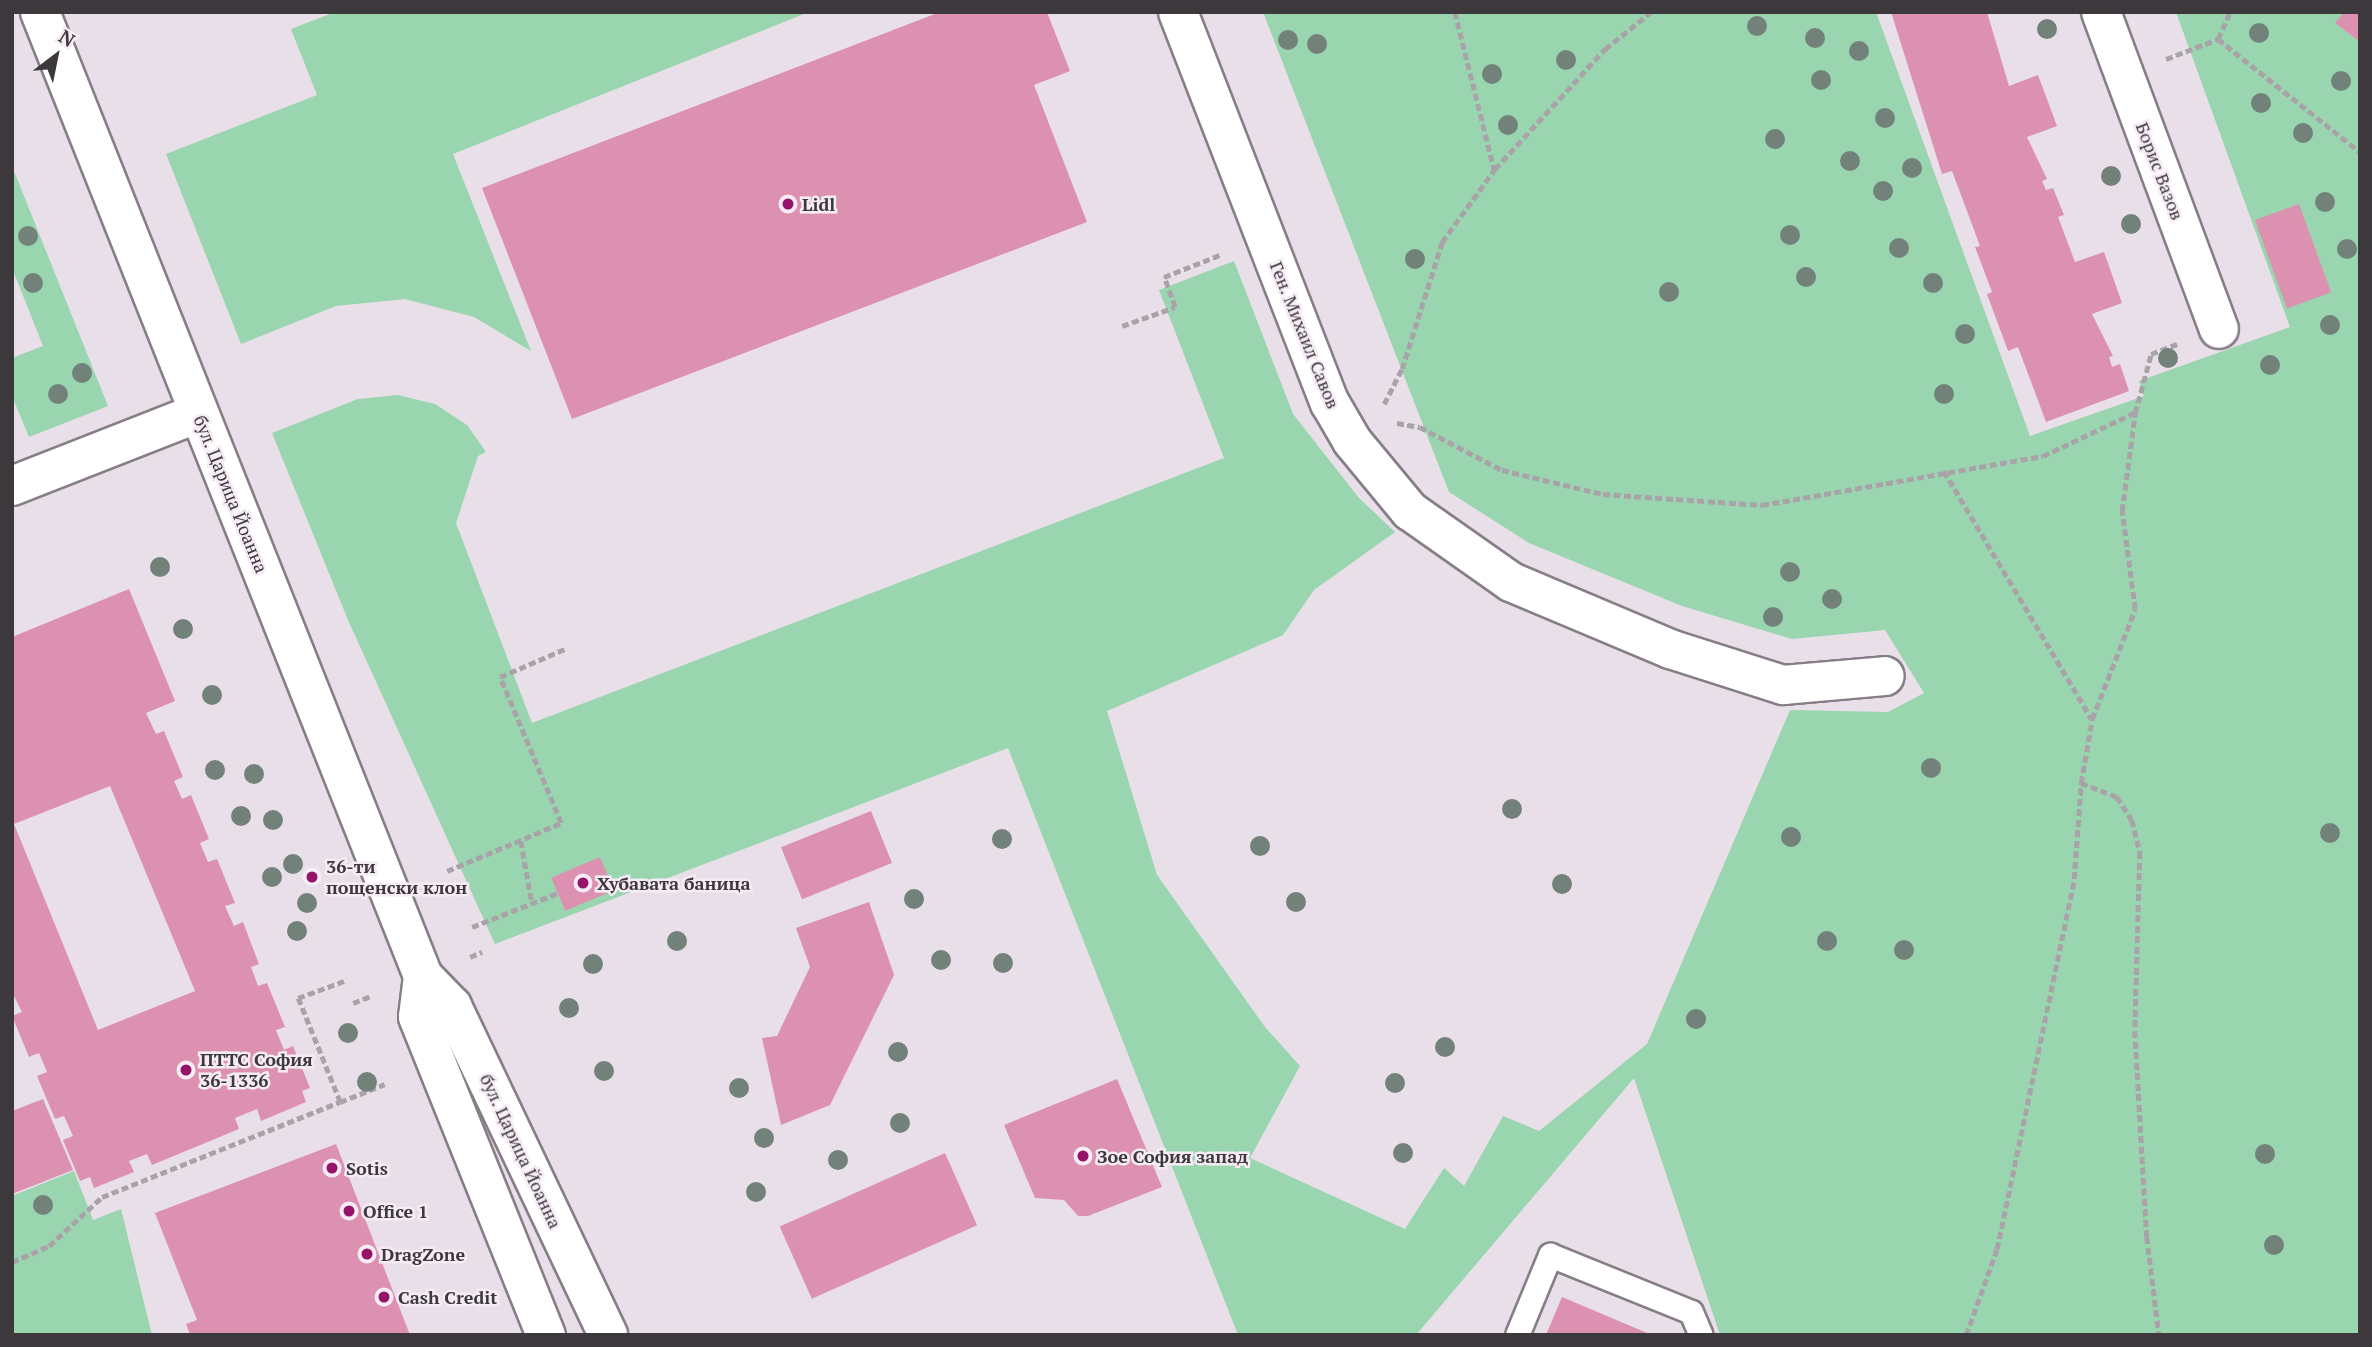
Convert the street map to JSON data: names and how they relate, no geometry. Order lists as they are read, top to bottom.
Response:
{
  "streets": {
    "main road": ["Борис Вазов", "Ген. Михаил Савов", "бул. Царица Йоанна"]
  },
  "places": [
    "Lidl",
    "36-ти пощенски клон",
    "Хубавата баница",
    "ПТТС София 36-1336",
    "Зое София запад",
    "Sotis",
    "Office 1",
    "DragZone",
    "Cash Credit"
  ],
  "north": "top right"
}
